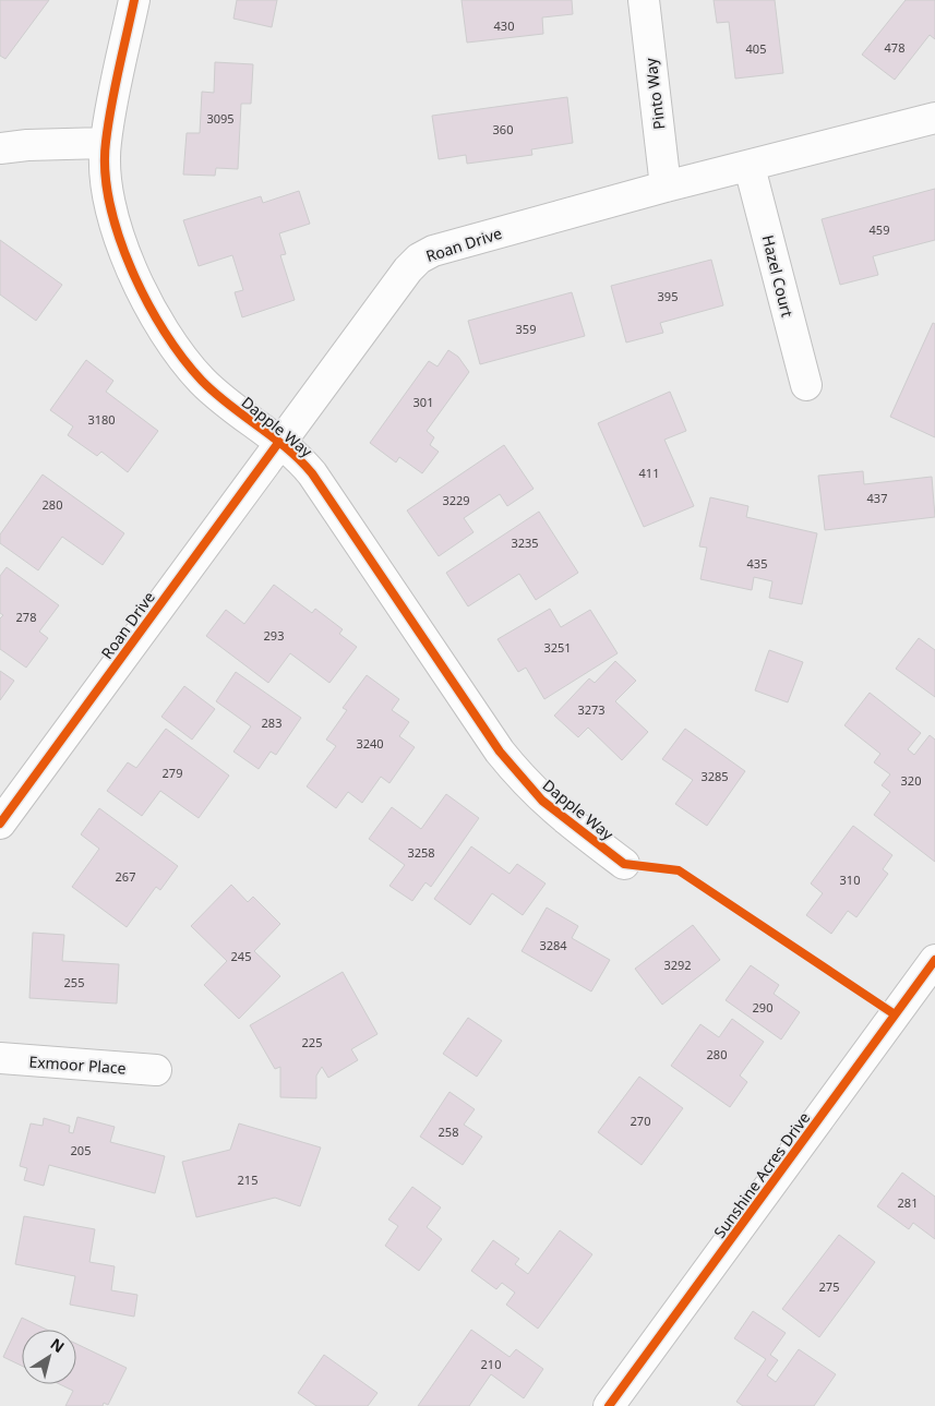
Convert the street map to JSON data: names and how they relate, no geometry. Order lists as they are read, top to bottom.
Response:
{
  "streets": {
    "street": [
      "Pinto Way",
      "Roan Drive",
      "Hazel Court",
      "Dapple Way",
      "Exmoor Place",
      "Sunshine Acres Drive"
    ]
  },
  "crossings": [
    ["Pinto Way", "Roan Drive"],
    ["Roan Drive", "Hazel Court"],
    ["Roan Drive", "Dapple Way"]
  ],
  "house_numbers": [
    "430",
    "478",
    "405",
    "3095",
    "360",
    "459",
    "395",
    "359",
    "301",
    "3180",
    "411",
    "437",
    "3229",
    "280",
    "3235",
    "435",
    "278",
    "293",
    "3251",
    "3273",
    "283",
    "3240",
    "279",
    "3285",
    "320",
    "3258",
    "267",
    "310",
    "3284",
    "245",
    "3292",
    "255",
    "290",
    "225",
    "280",
    "270",
    "258",
    "205",
    "215",
    "281",
    "275",
    "210"
  ],
  "north": "top right"
}
